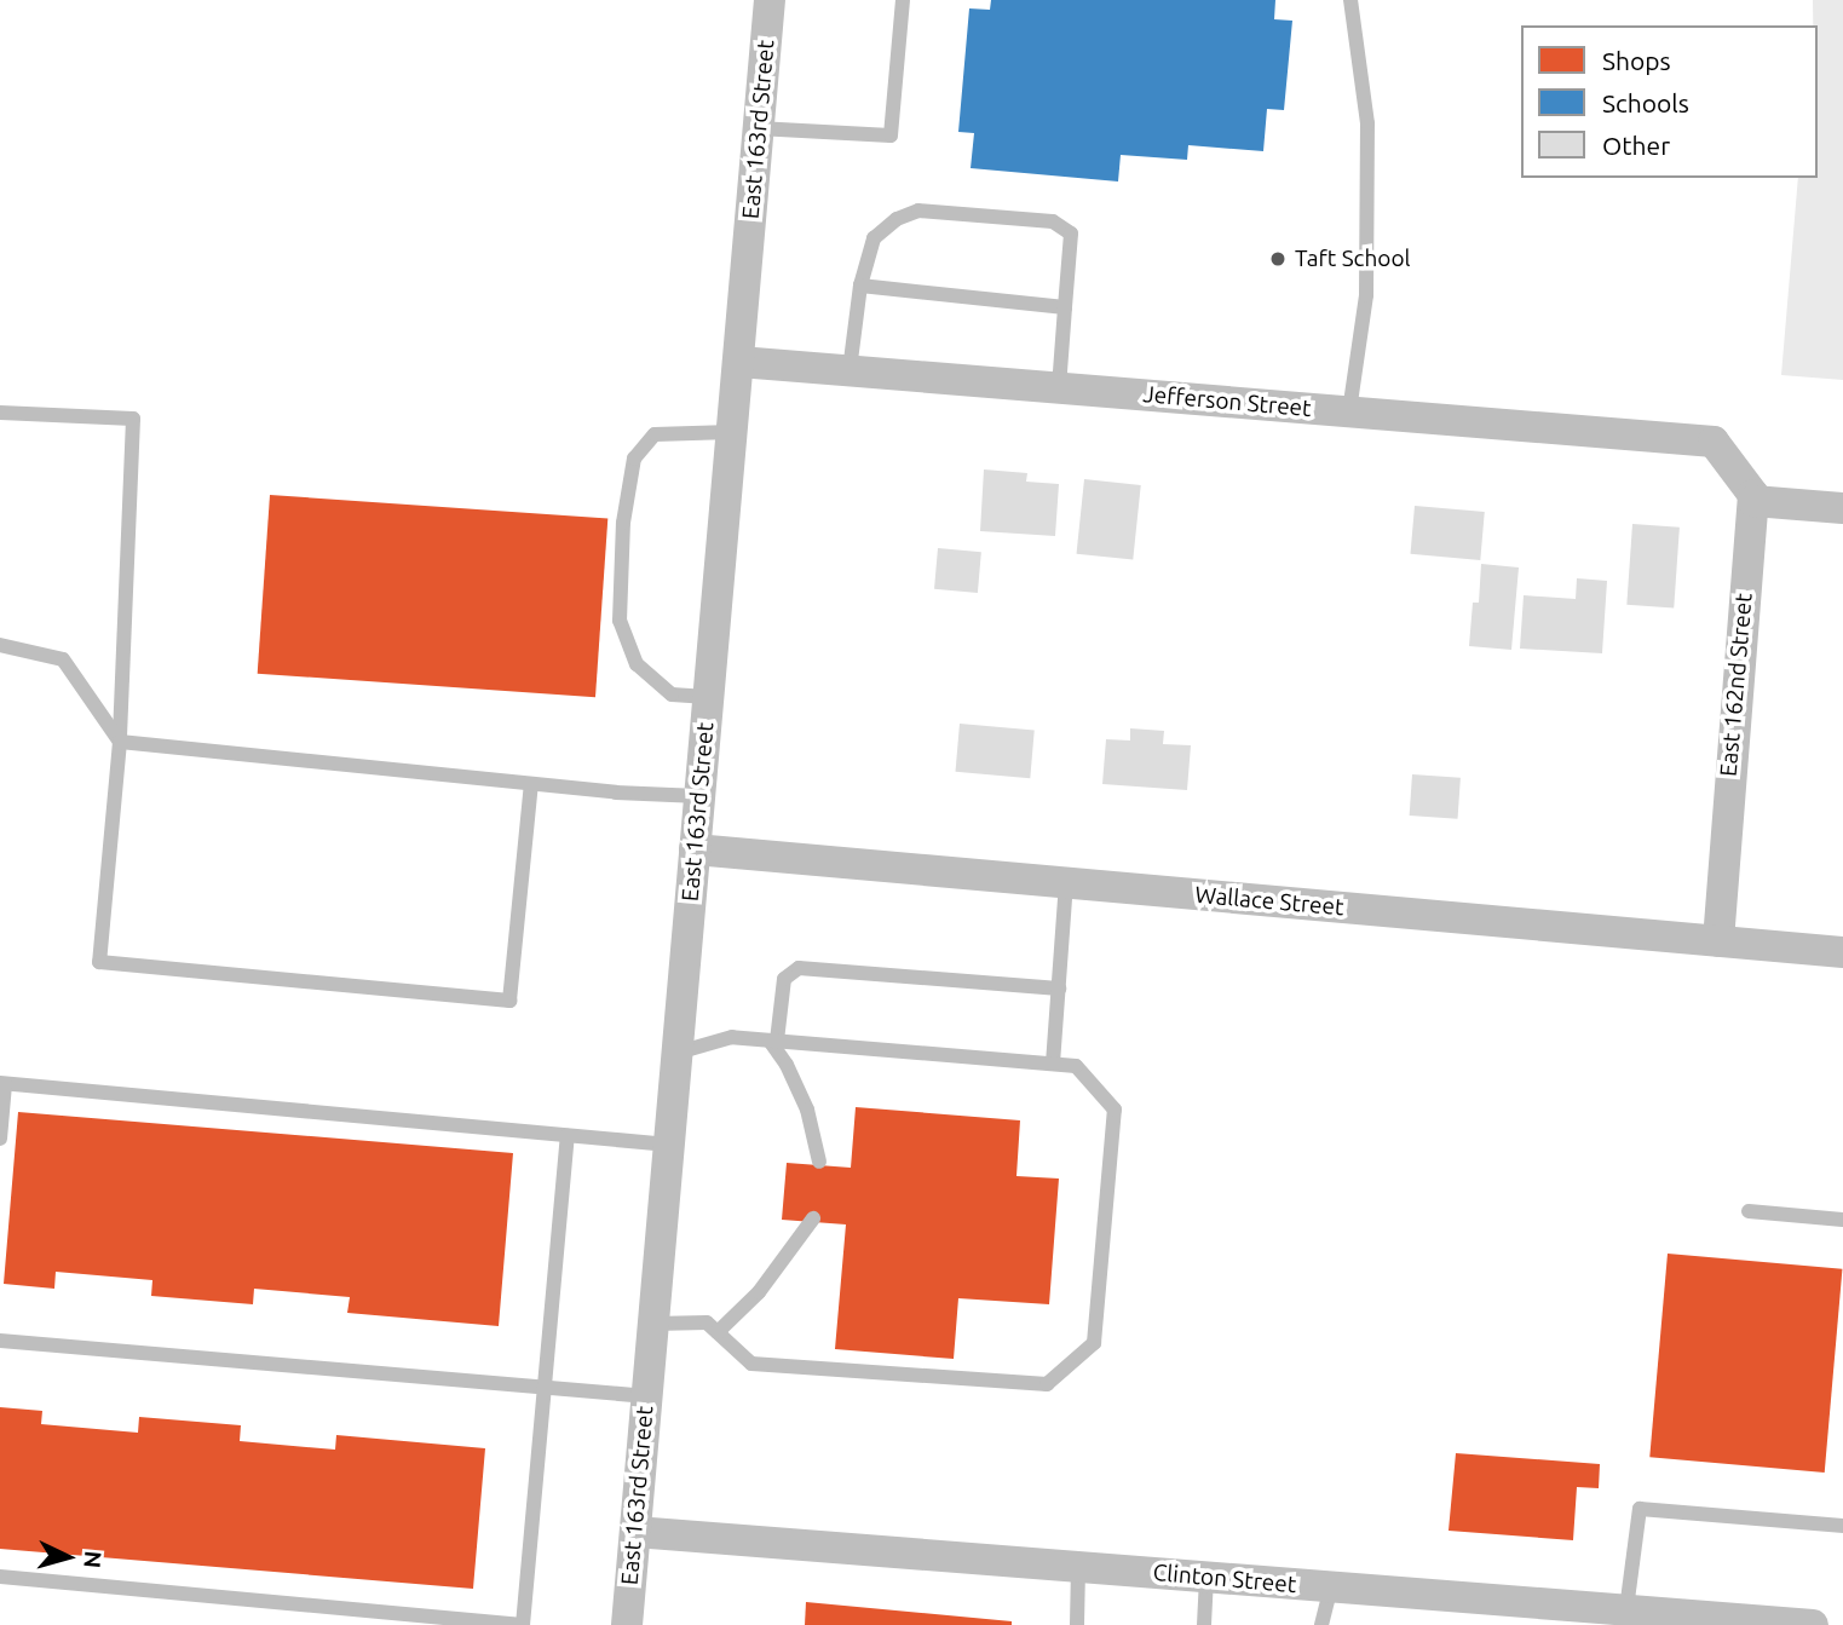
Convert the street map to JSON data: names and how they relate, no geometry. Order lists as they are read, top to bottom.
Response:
{
  "streets": {
    "street": [
      "East 163rd Street",
      "Jefferson Street",
      "East 162nd Street",
      "Wallace Street",
      "Clinton Street"
    ]
  },
  "crossings": [
    ["East 163rd Street", "Jefferson Street"],
    ["East 163rd Street", "Wallace Street"],
    ["East 163rd Street", "Clinton Street"],
    ["Jefferson Street", "East 162nd Street"],
    ["East 162nd Street", "Wallace Street"]
  ],
  "places": ["Taft School"],
  "legend": ["Shops", "Schools", "Other"],
  "north": "right"
}
